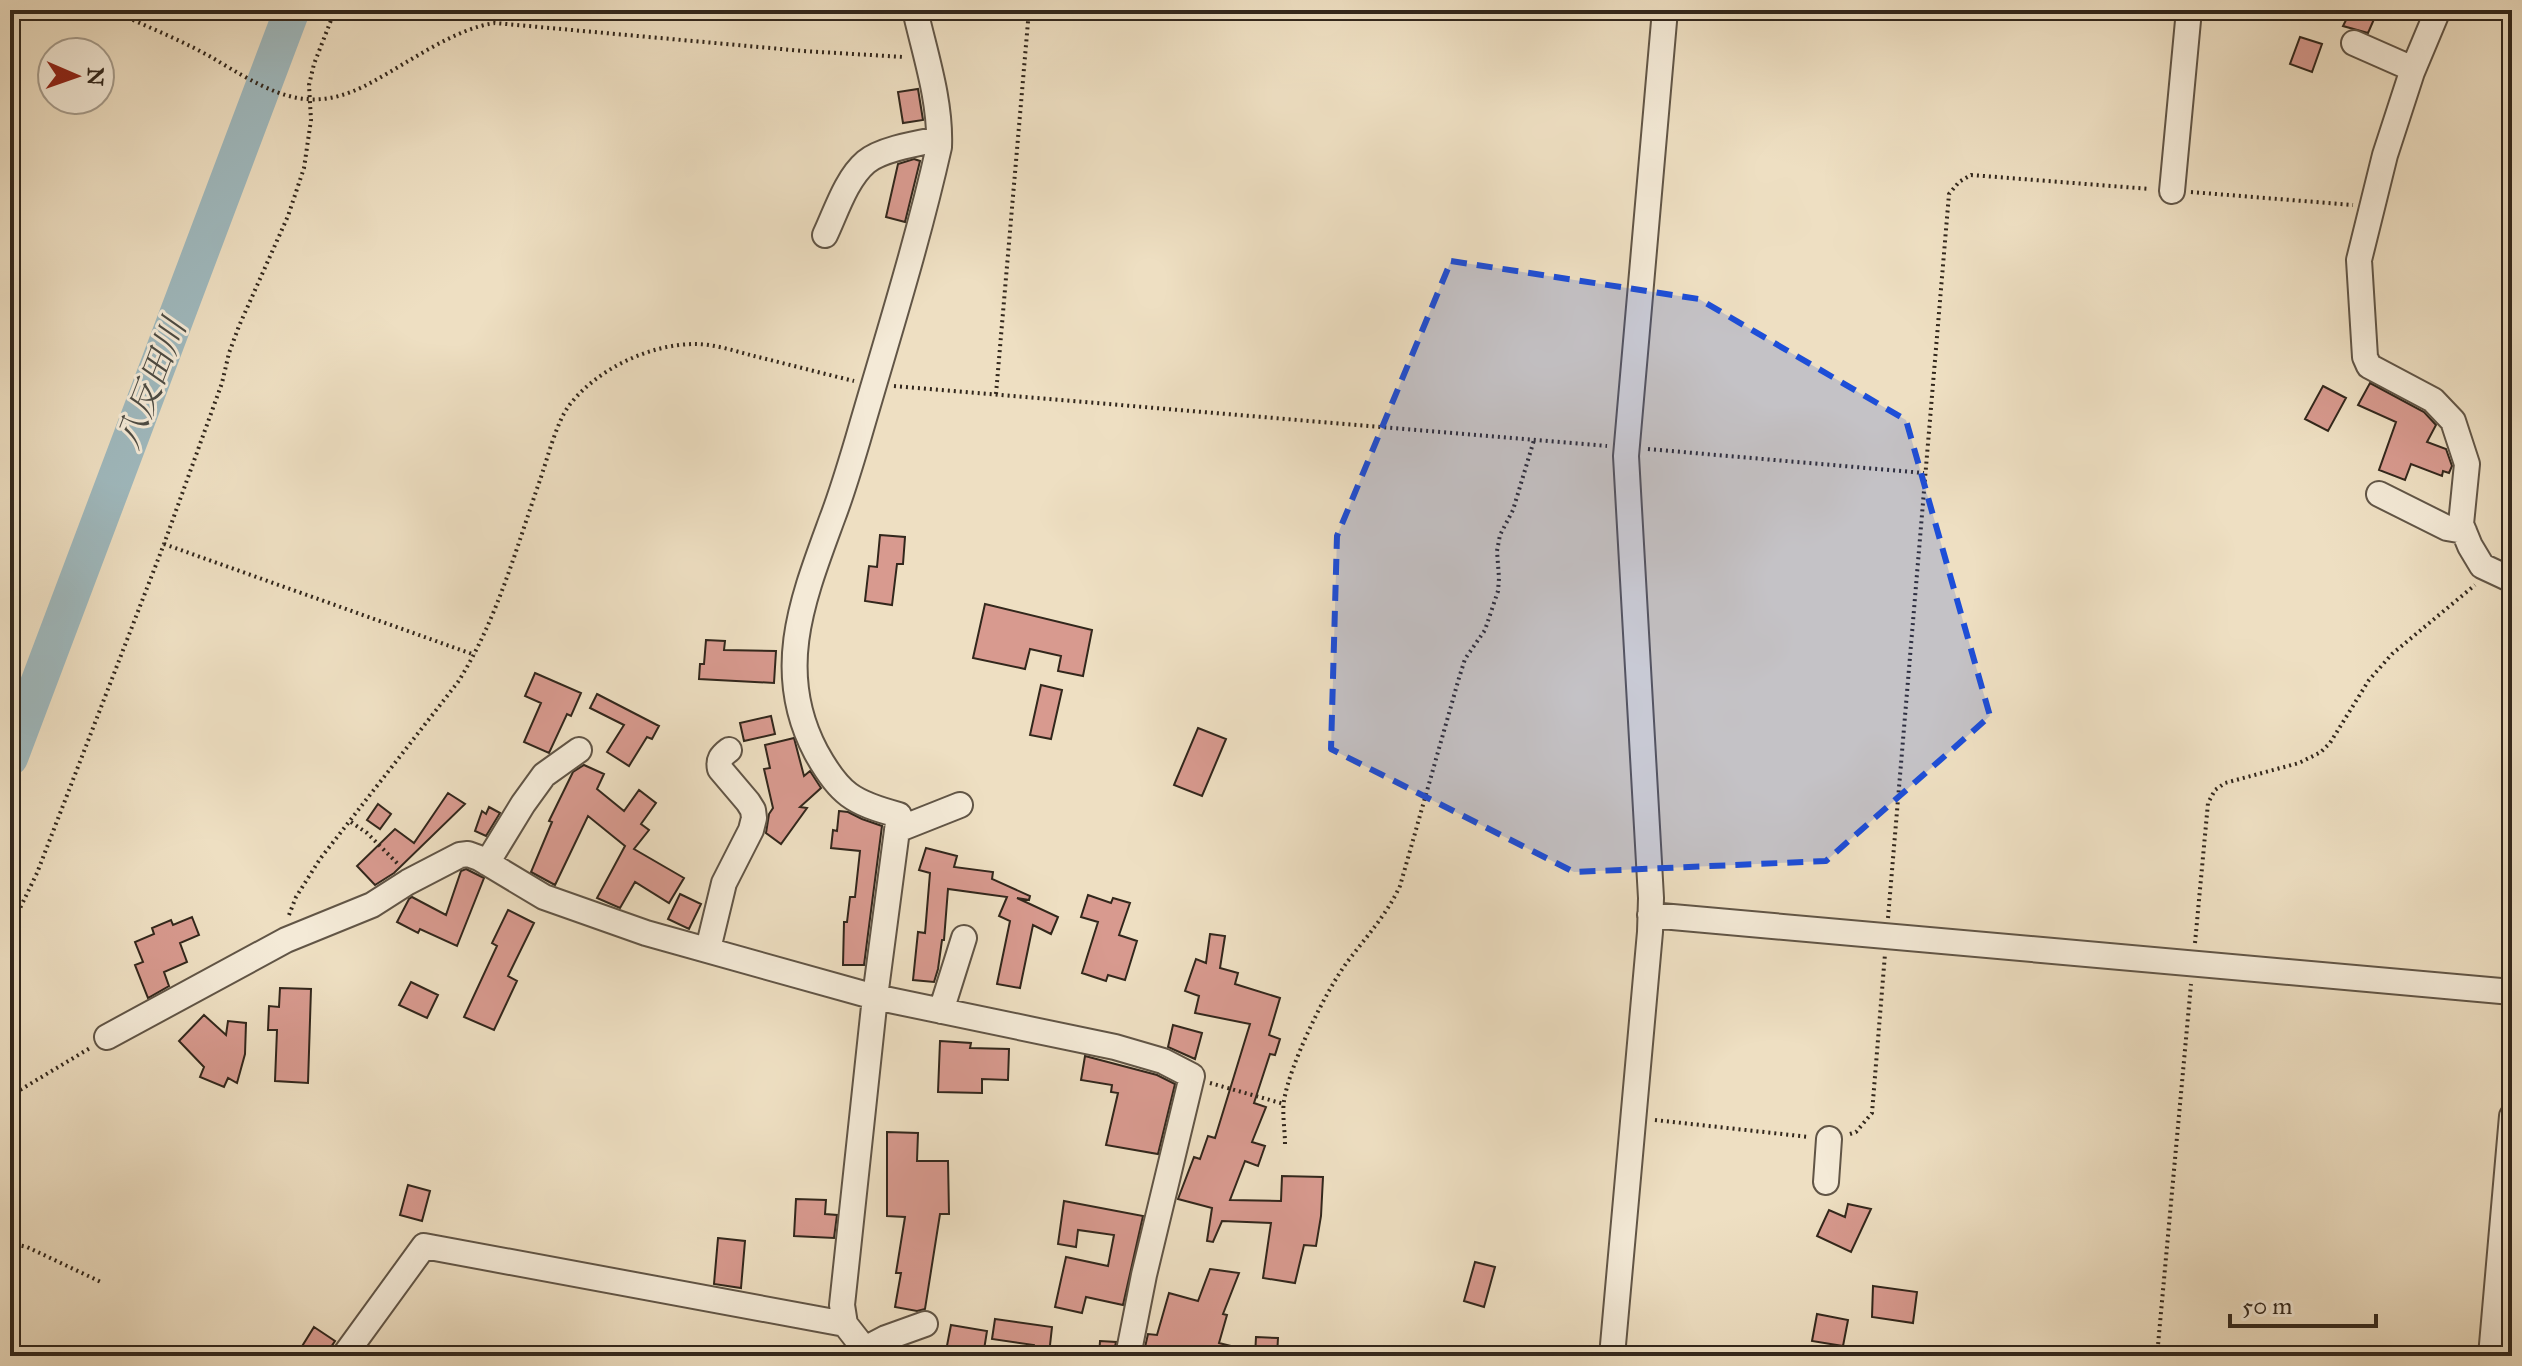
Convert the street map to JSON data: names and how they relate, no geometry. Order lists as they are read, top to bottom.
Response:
{
  "water": ["八反田川"],
  "scale_bar": "50 m",
  "north": "right"
}
